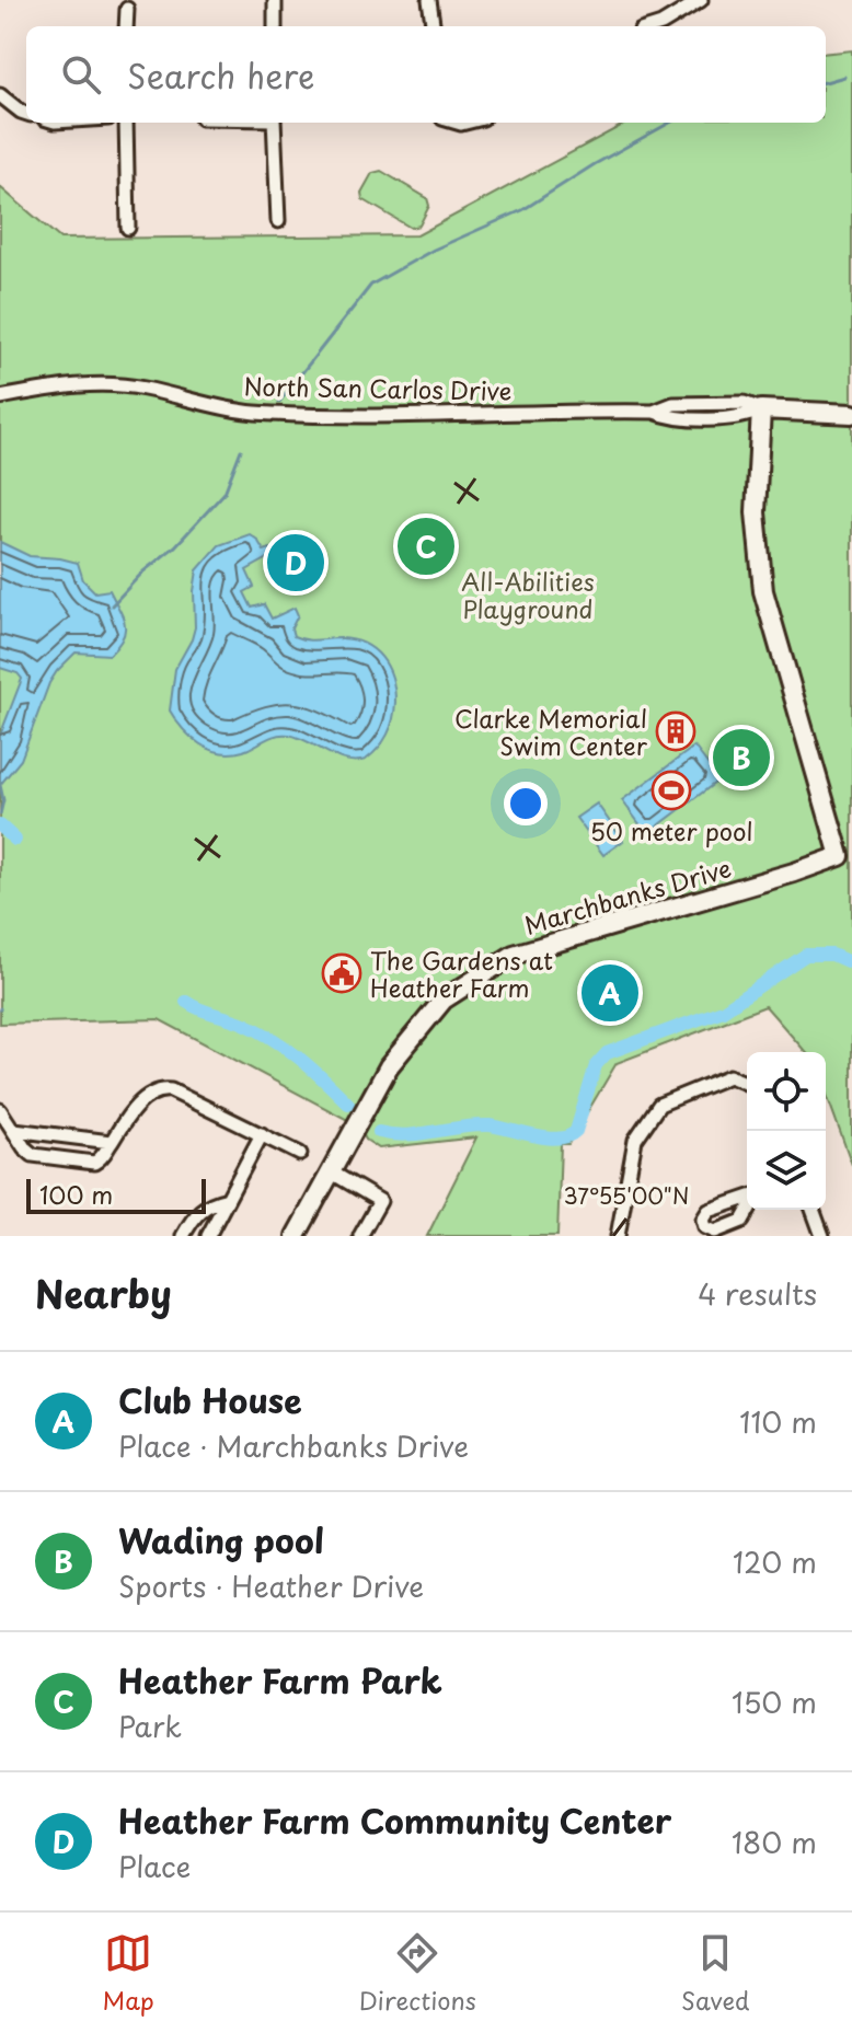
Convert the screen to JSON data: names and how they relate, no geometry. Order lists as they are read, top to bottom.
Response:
{
  "streets": {
    "street": ["North San Carlos Drive", "Marchbanks Drive"]
  },
  "parks": ["All-Abilities Playground"],
  "places": {
    "building": ["Clarke Memorial Swim Center"],
    "sports": ["50 meter pool"],
    "public building": ["The Gardens at Heather Farm"]
  },
  "scale_bar": "100 m",
  "page": {
    "search": "Search here",
    "pins": [
      "C",
      "D",
      "B",
      "A"
    ],
    "scale": "100 m",
    "heading": ["Nearby", "4 results"],
    "list": [
      {
        "mark": "A",
        "name": "Club House",
        "note": "Place · Marchbanks Drive",
        "value": "110 m"
      },
      {
        "mark": "B",
        "name": "Wading pool",
        "note": "Sports · Heather Drive",
        "value": "120 m"
      },
      {
        "mark": "C",
        "name": "Heather Farm Park",
        "note": "Park",
        "value": "150 m"
      },
      {
        "mark": "D",
        "name": "Heather Farm Community Center",
        "note": "Place",
        "value": "180 m"
      }
    ],
    "nav": ["Map", "Directions", "Saved"]
  },
  "coordinates": ["37°55'00\"N"]
}
